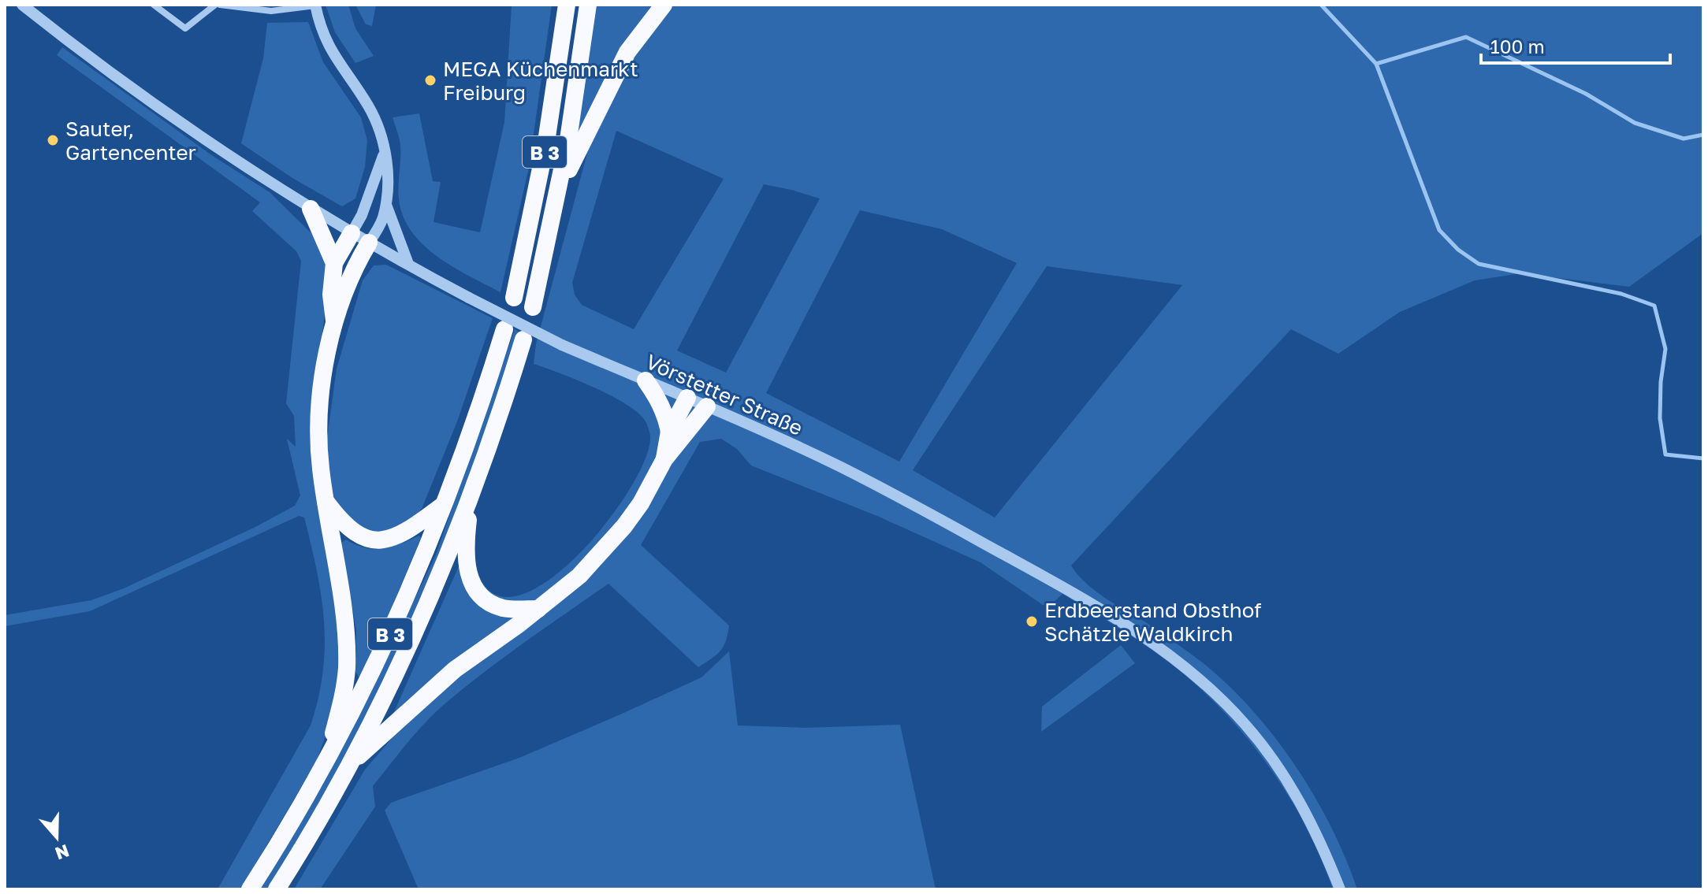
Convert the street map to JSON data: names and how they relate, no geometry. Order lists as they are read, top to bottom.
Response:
{
  "streets": {
    "highway": ["B 3"],
    "street": ["Vörstetter Straße"]
  },
  "places": ["MEGA Küchenmarkt Freiburg", "Sauter, Gartencenter", "Erdbeerstand Obsthof Schätzle Waldkirch"],
  "scale_bar": "100 m",
  "north": "bottom"
}
